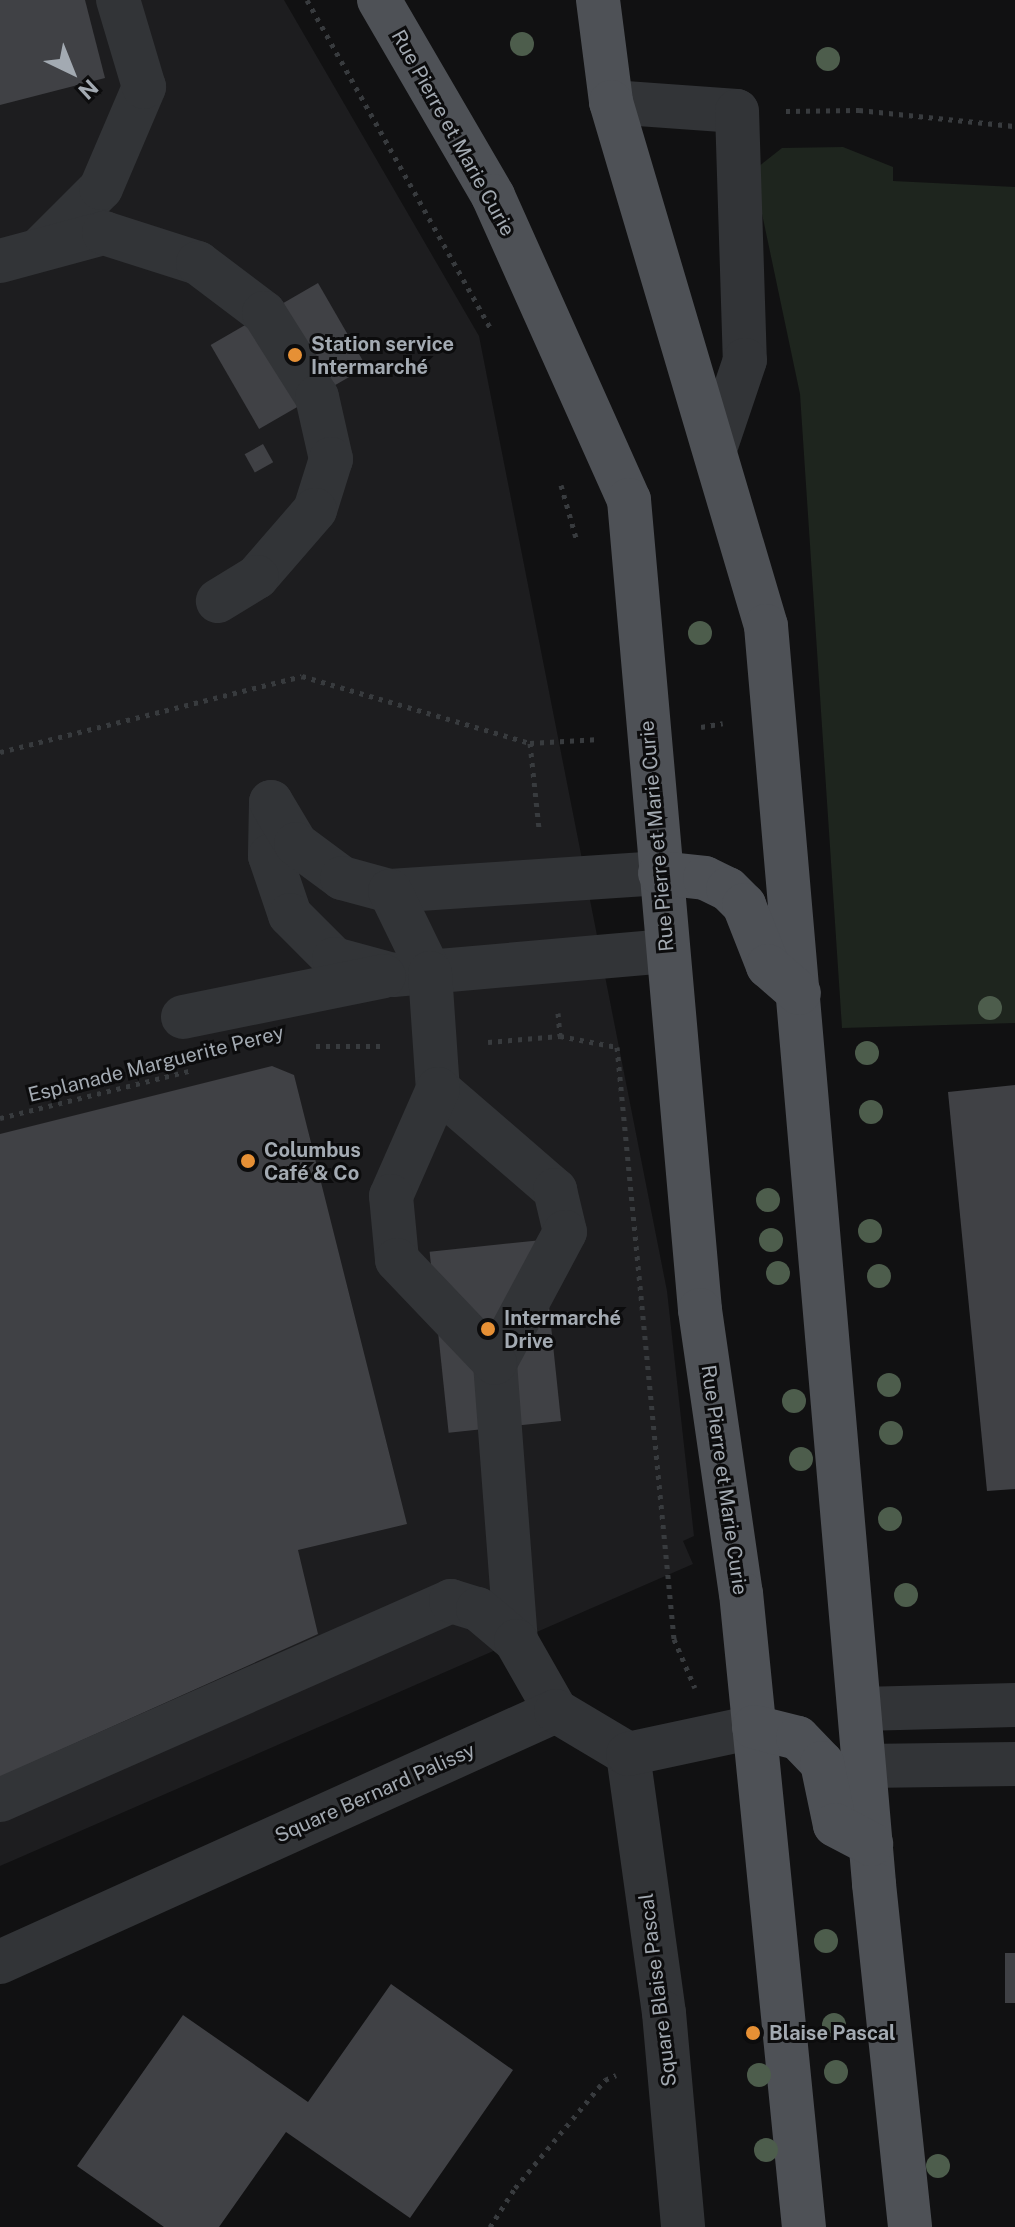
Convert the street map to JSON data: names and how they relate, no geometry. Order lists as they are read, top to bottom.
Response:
{
  "streets": {
    "main road": ["Rue Pierre et Marie Curie"],
    "street": ["Square Bernard Palissy", "Square Blaise Pascal"],
    "path": ["Esplanade Marguerite Perey"]
  },
  "crossings": [
    ["Rue Pierre et Marie Curie", "Esplanade Marguerite Perey"]
  ],
  "places": [
    "Station service Intermarché",
    "Columbus Café & Co",
    "Intermarché Drive",
    "Blaise Pascal"
  ],
  "north": "bottom right"
}
